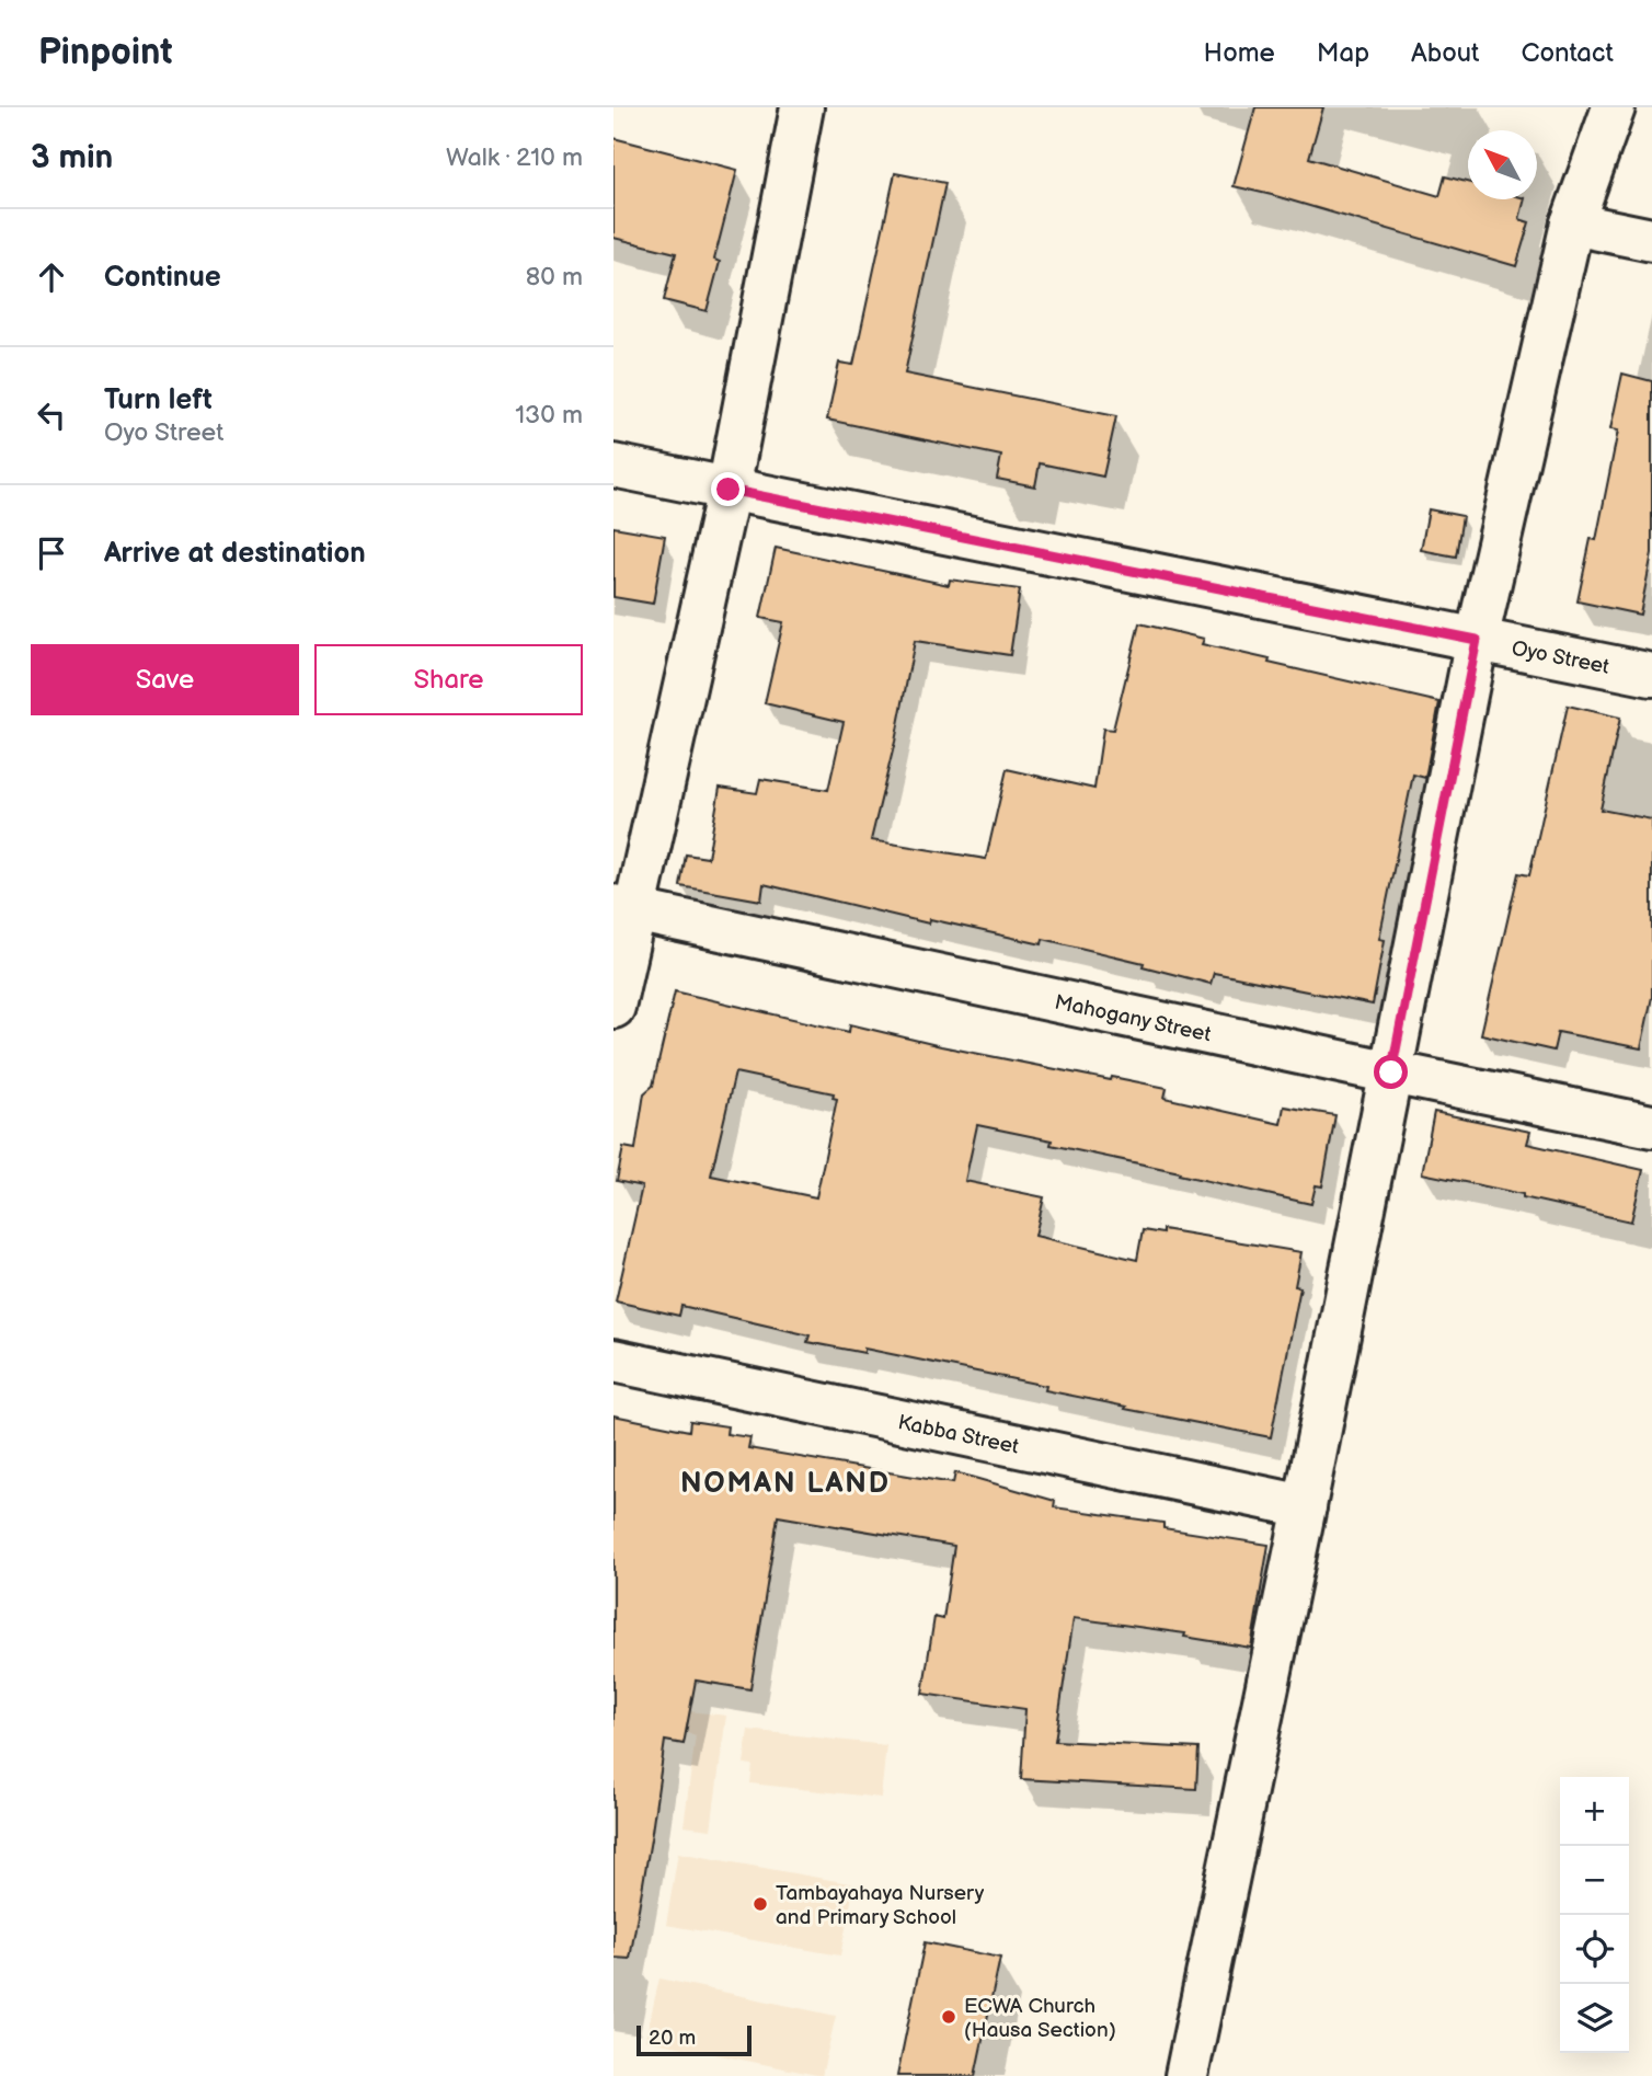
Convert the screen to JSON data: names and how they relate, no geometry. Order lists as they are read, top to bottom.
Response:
{
  "streets": {
    "street": ["Oyo Street", "Mahogany Street", "Kabba Street"]
  },
  "districts": ["NOMAN LAND"],
  "places": ["Tambayahaya Nursery and Primary School", "ECWA Church (Hausa Section)"],
  "scale_bar": "20 m",
  "north": "top left",
  "page": {
    "header": "Pinpoint",
    "nav": [
      "Home",
      "Map",
      "About",
      "Contact"
    ],
    "heading": ["3 min", "Walk · 210 m"],
    "list": [
      ["Continue", "80 m"],
      ["Turn left", "Oyo Street", "130 m"],
      "Arrive at destination"
    ],
    "buttons": ["Save", "Share"],
    "map_buttons": ["+", "−"],
    "scale": "20 m"
  }
}
